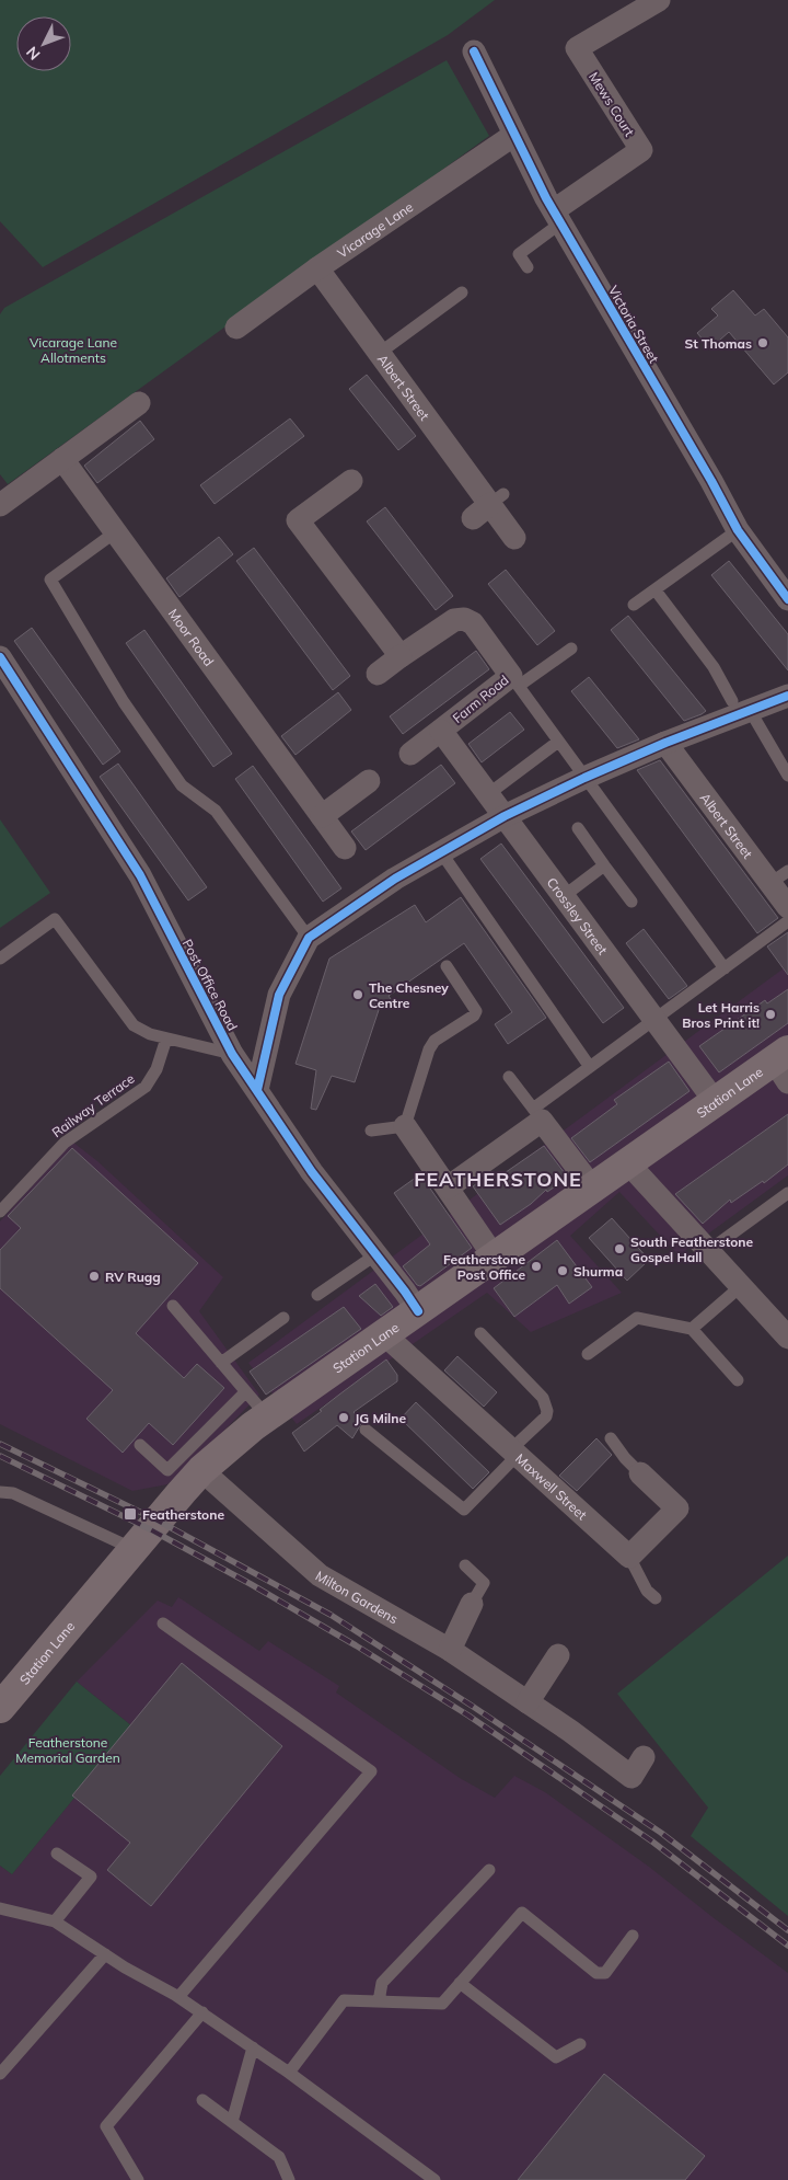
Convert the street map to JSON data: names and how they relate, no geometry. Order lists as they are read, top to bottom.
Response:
{
  "streets": {
    "main road": ["Station Lane"],
    "street": [
      "Mews Court",
      "Vicarage Lane",
      "Victoria Street",
      "Albert Street",
      "Moor Road",
      "Farm Road",
      "Crossley Street",
      "Post Office Road",
      "Maxwell Street",
      "Milton Gardens"
    ],
    "lane": ["Railway Terrace"]
  },
  "crossings": [
    ["Mews Court", "Victoria Street"],
    ["Vicarage Lane", "Victoria Street"],
    ["Vicarage Lane", "Albert Street"],
    ["Farm Road", "Crossley Street"],
    ["Crossley Street", "Station Lane"],
    ["Post Office Road", "Station Lane"],
    ["Station Lane", "Maxwell Street"],
    ["Station Lane", "Milton Gardens"]
  ],
  "districts": ["FEATHERSTONE"],
  "parks": ["Vicarage Lane Allotments", "Featherstone Memorial Garden"],
  "places": {
    "other": [
      "St Thomas",
      "The Chesney Centre",
      "Let Harris Bros Print it!",
      "South Featherstone Gospel Hall",
      "Featherstone Post Office",
      "Shurma",
      "RV Rugg",
      "JG Milne"
    ],
    "transit": ["Featherstone"]
  },
  "north": "bottom left"
}
